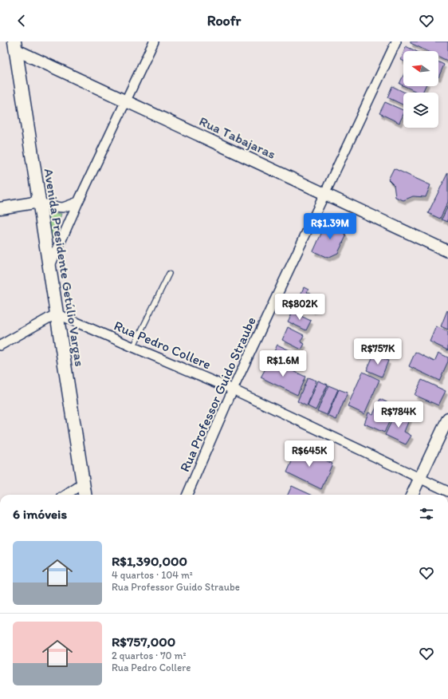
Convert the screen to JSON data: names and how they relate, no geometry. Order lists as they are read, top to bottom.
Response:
{
  "streets": {
    "main road": ["Avenida Presidente Getúlio Vargas"],
    "street": ["Rua Tabajaras", "Rua Pedro Collere", "Rua Professor Guido Straube"]
  },
  "crossings": [
    ["Rua Tabajaras", "Avenida Presidente Getúlio Vargas"],
    ["Rua Tabajaras", "Rua Professor Guido Straube"],
    ["Avenida Presidente Getúlio Vargas", "Rua Pedro Collere"],
    ["Rua Pedro Collere", "Rua Professor Guido Straube"]
  ],
  "north": "left",
  "page": {
    "header": "Roofr",
    "price": [
      "R$1.39M",
      "R$802K",
      "R$757K",
      "R$1.6M",
      "R$784K",
      "R$645K"
    ],
    "heading": "6 imóveis",
    "list": [
      {
        "name": "R$1,390,000",
        "note": "4 quartos · 104 m² · Rua Professor Guido Straube"
      },
      {
        "name": "R$757,000",
        "note": "2 quartos · 70 m² · Rua Pedro Collere"
      }
    ]
  }
}
